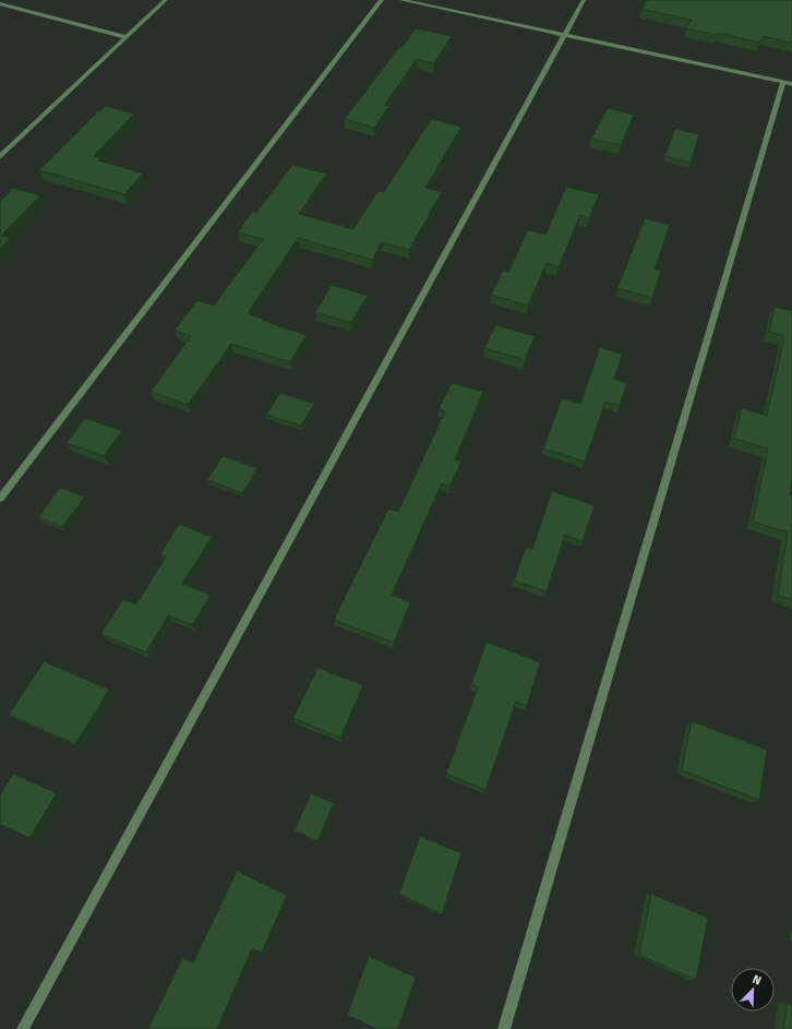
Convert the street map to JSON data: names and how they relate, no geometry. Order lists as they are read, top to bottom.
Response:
{
  "north": "top right"
}
